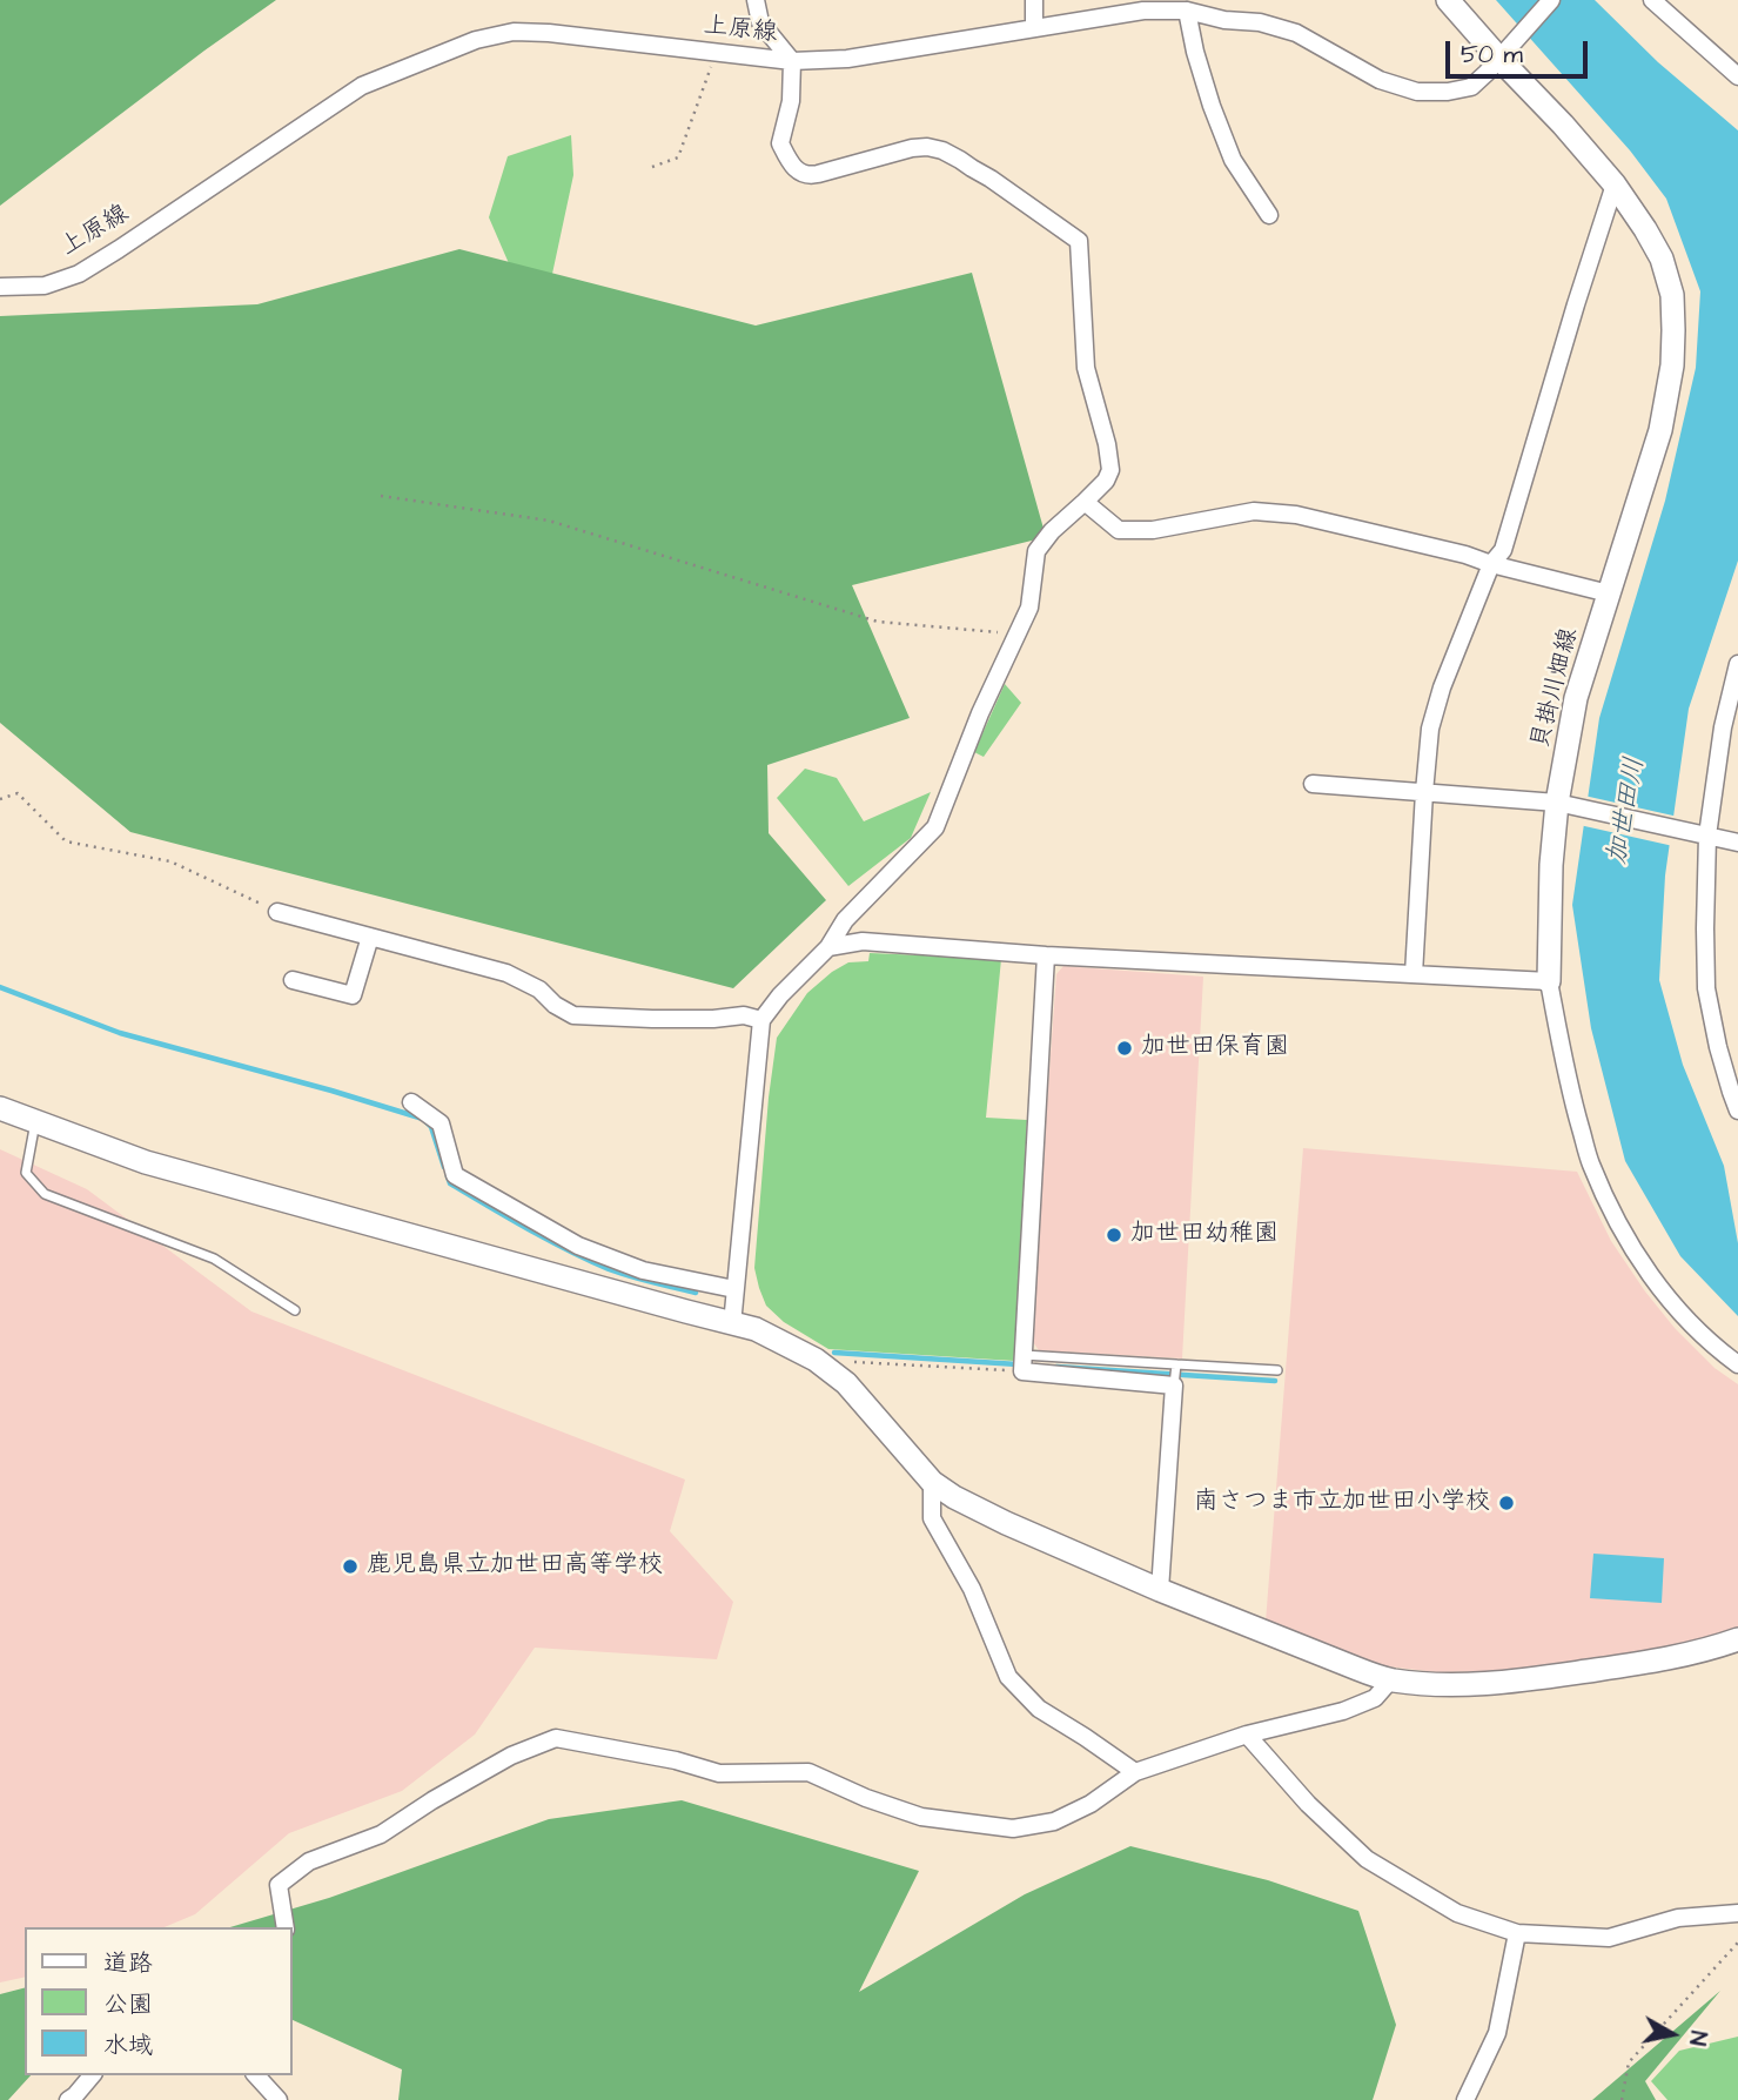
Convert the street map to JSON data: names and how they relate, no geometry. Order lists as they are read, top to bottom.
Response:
{
  "streets": {
    "street": ["上原線", "貝掛川畑線"]
  },
  "crossings": [
    ["上原線", "貝掛川畑線"]
  ],
  "water": ["加世田川"],
  "places": [
    "加世田保育園",
    "加世田幼稚園",
    "南さつま市立加世田小学校",
    "鹿児島県立加世田高等学校"
  ],
  "legend": ["道路", "公園", "水域"],
  "scale_bar": "50 m",
  "north": "right"
}
